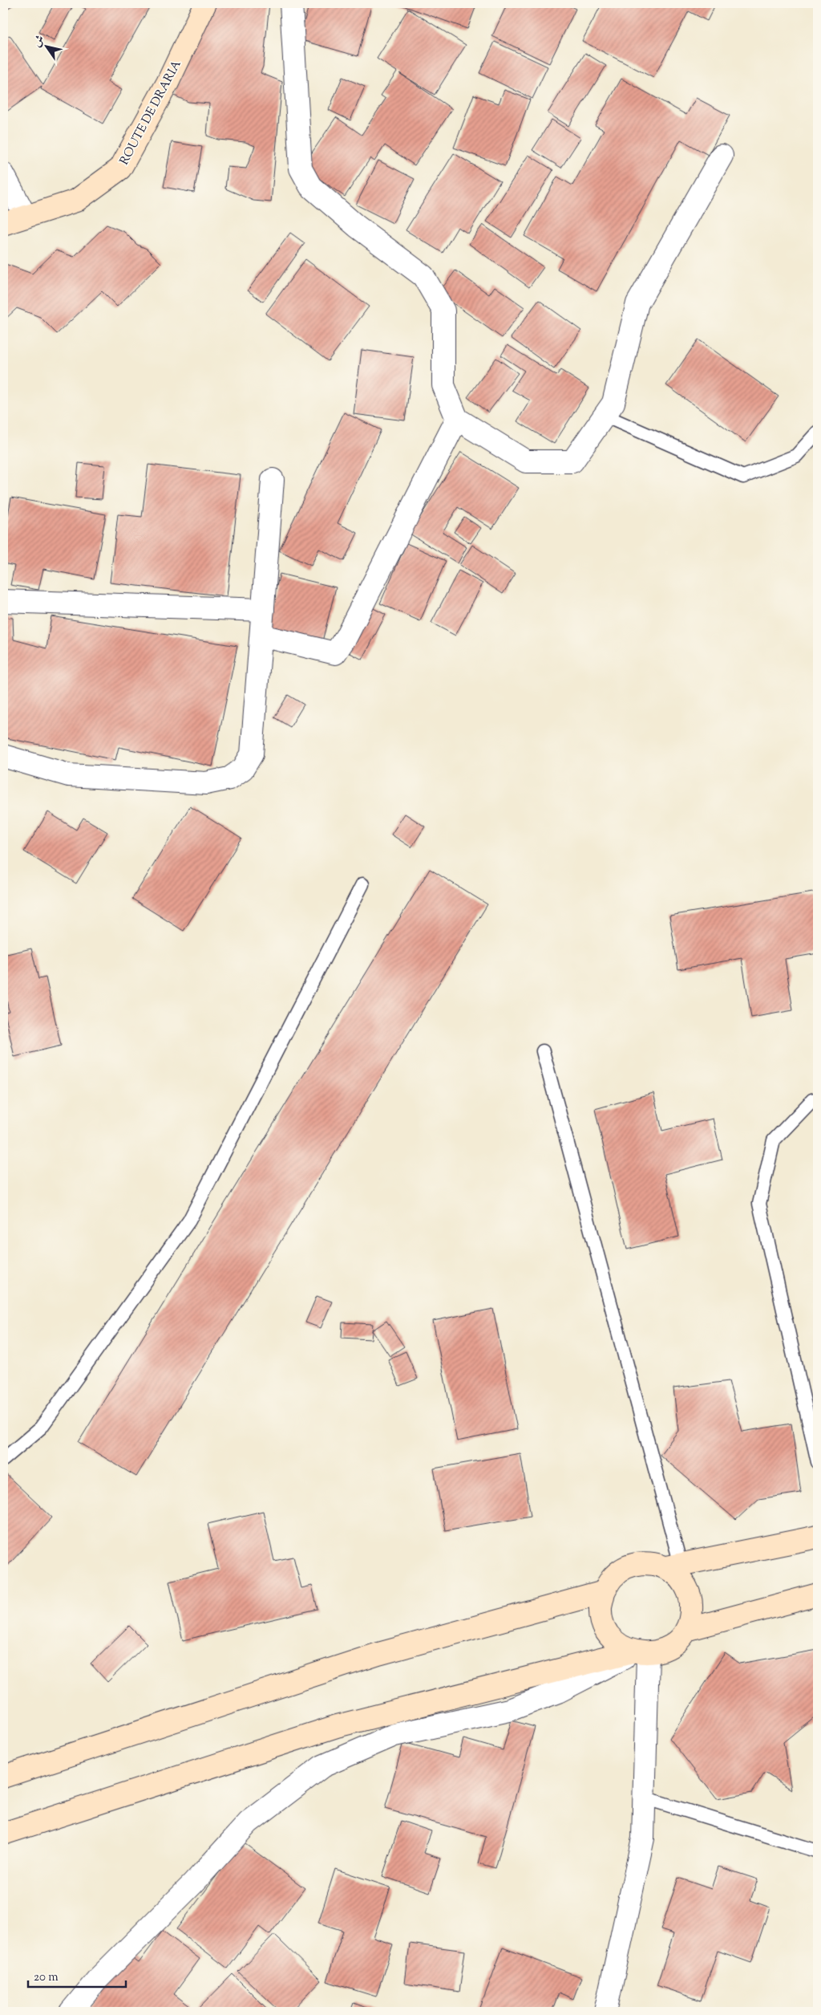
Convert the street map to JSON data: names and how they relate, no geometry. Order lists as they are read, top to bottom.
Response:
{
  "streets": {
    "main road": ["ROUTE DE DRARIA"]
  },
  "scale_bar": "20 m",
  "north": "top left"
}
